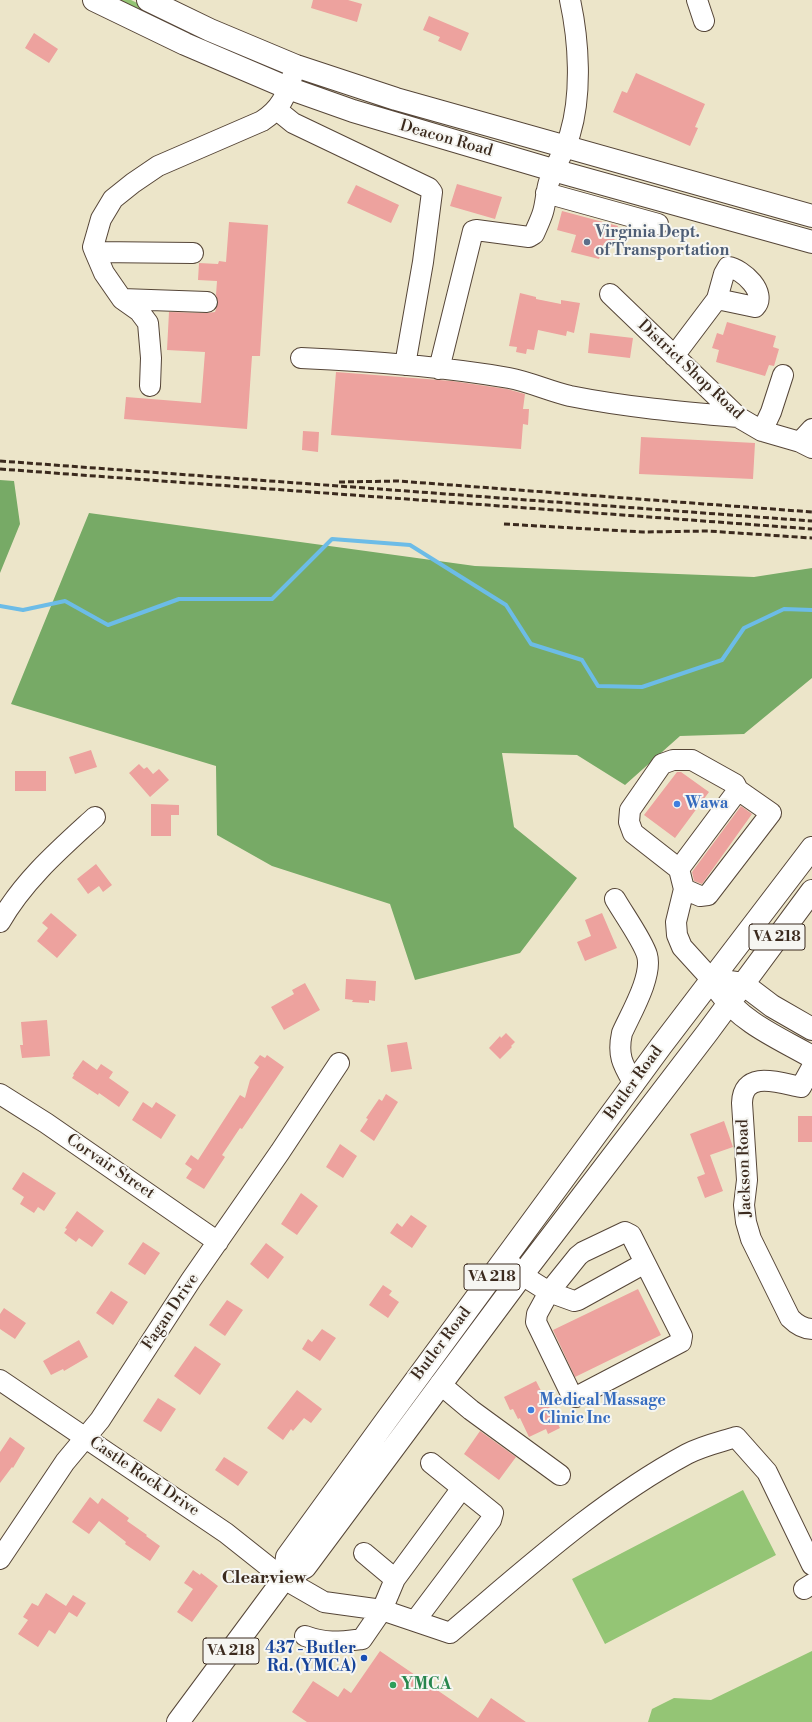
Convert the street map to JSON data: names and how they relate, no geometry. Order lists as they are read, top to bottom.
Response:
{
  "streets": {
    "main road": ["Deacon Road", "VA 218", "Butler Road"],
    "street": [
      "District Shop Road",
      "Corvair Street",
      "Jackson Road",
      "Fagan Drive",
      "Castle Rock Drive"
    ]
  },
  "crossings": [
    ["VA 218", "Butler Road"],
    ["Butler Road", "Castle Rock Drive"],
    ["Corvair Street", "Fagan Drive"],
    ["Fagan Drive", "Castle Rock Drive"]
  ],
  "districts": ["Clearview"],
  "places": [
    "Virginia Dept. of Transportation",
    "Wawa",
    "Medical Massage Clinic Inc",
    "437 - Butler Rd. (YMCA)",
    "YMCA"
  ]
}
